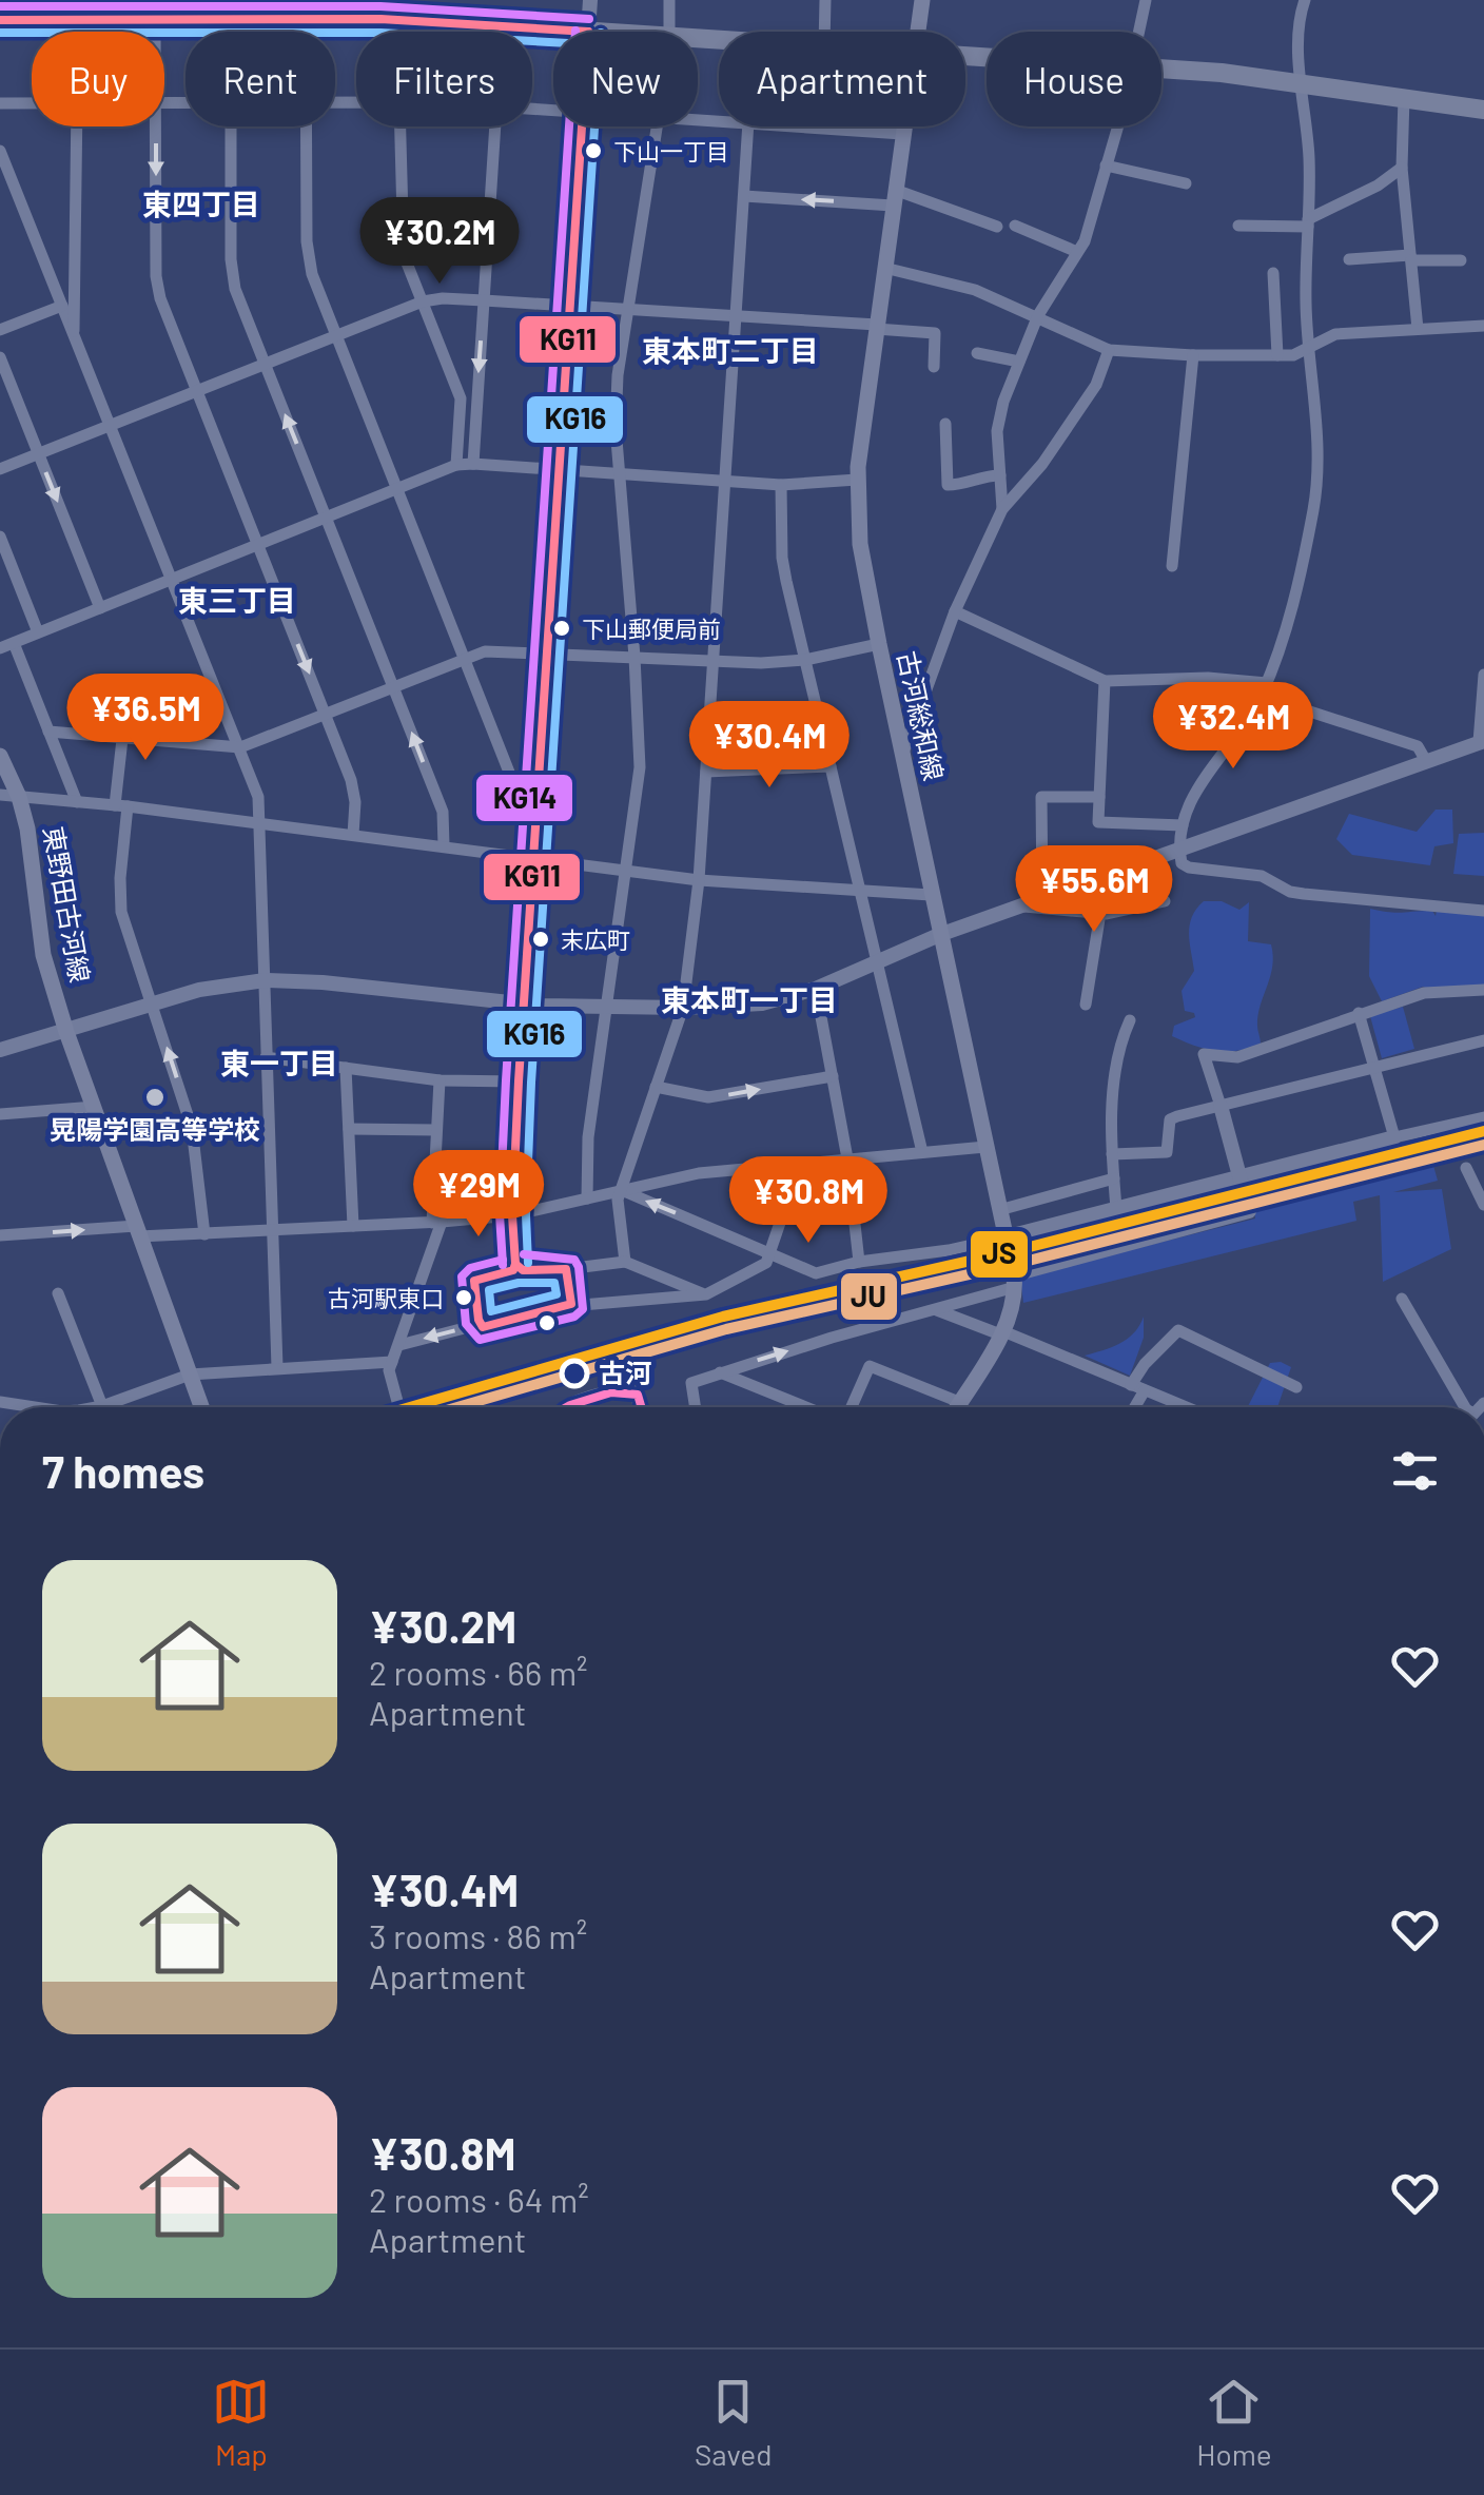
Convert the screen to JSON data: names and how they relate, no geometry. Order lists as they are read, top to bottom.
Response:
{
  "streets": {
    "main road": ["古河総和線", "東野田古河線"]
  },
  "districts": [
    "東四丁目",
    "東本町二丁目",
    "東三丁目",
    "東本町一丁目",
    "東一丁目"
  ],
  "places": [
    "下山一丁目",
    "下山郵便局前",
    "末広町",
    "晃陽学園高等学校",
    "古河駅東口",
    "古河"
  ],
  "lines": [
    "transit line KG14",
    "transit line KG11",
    "transit line KG16",
    "transit line JS",
    "transit line JU"
  ],
  "page": {
    "chip": [
      "Buy",
      "Rent",
      "Filters",
      "New",
      "Apartment",
      "House"
    ],
    "price": [
      "¥30.2M",
      "¥36.5M",
      "¥32.4M",
      "¥30.4M",
      "¥55.6M",
      "¥29M",
      "¥30.8M"
    ],
    "heading": "7 homes",
    "list": [
      {
        "name": "¥30.2M",
        "note": "2 rooms · 66 m² · Apartment"
      },
      {
        "name": "¥30.4M",
        "note": "3 rooms · 86 m² · Apartment"
      },
      {
        "name": "¥30.8M",
        "note": "2 rooms · 64 m² · Apartment"
      }
    ],
    "tabs": ["Map", "Saved", "Home"]
  }
}
